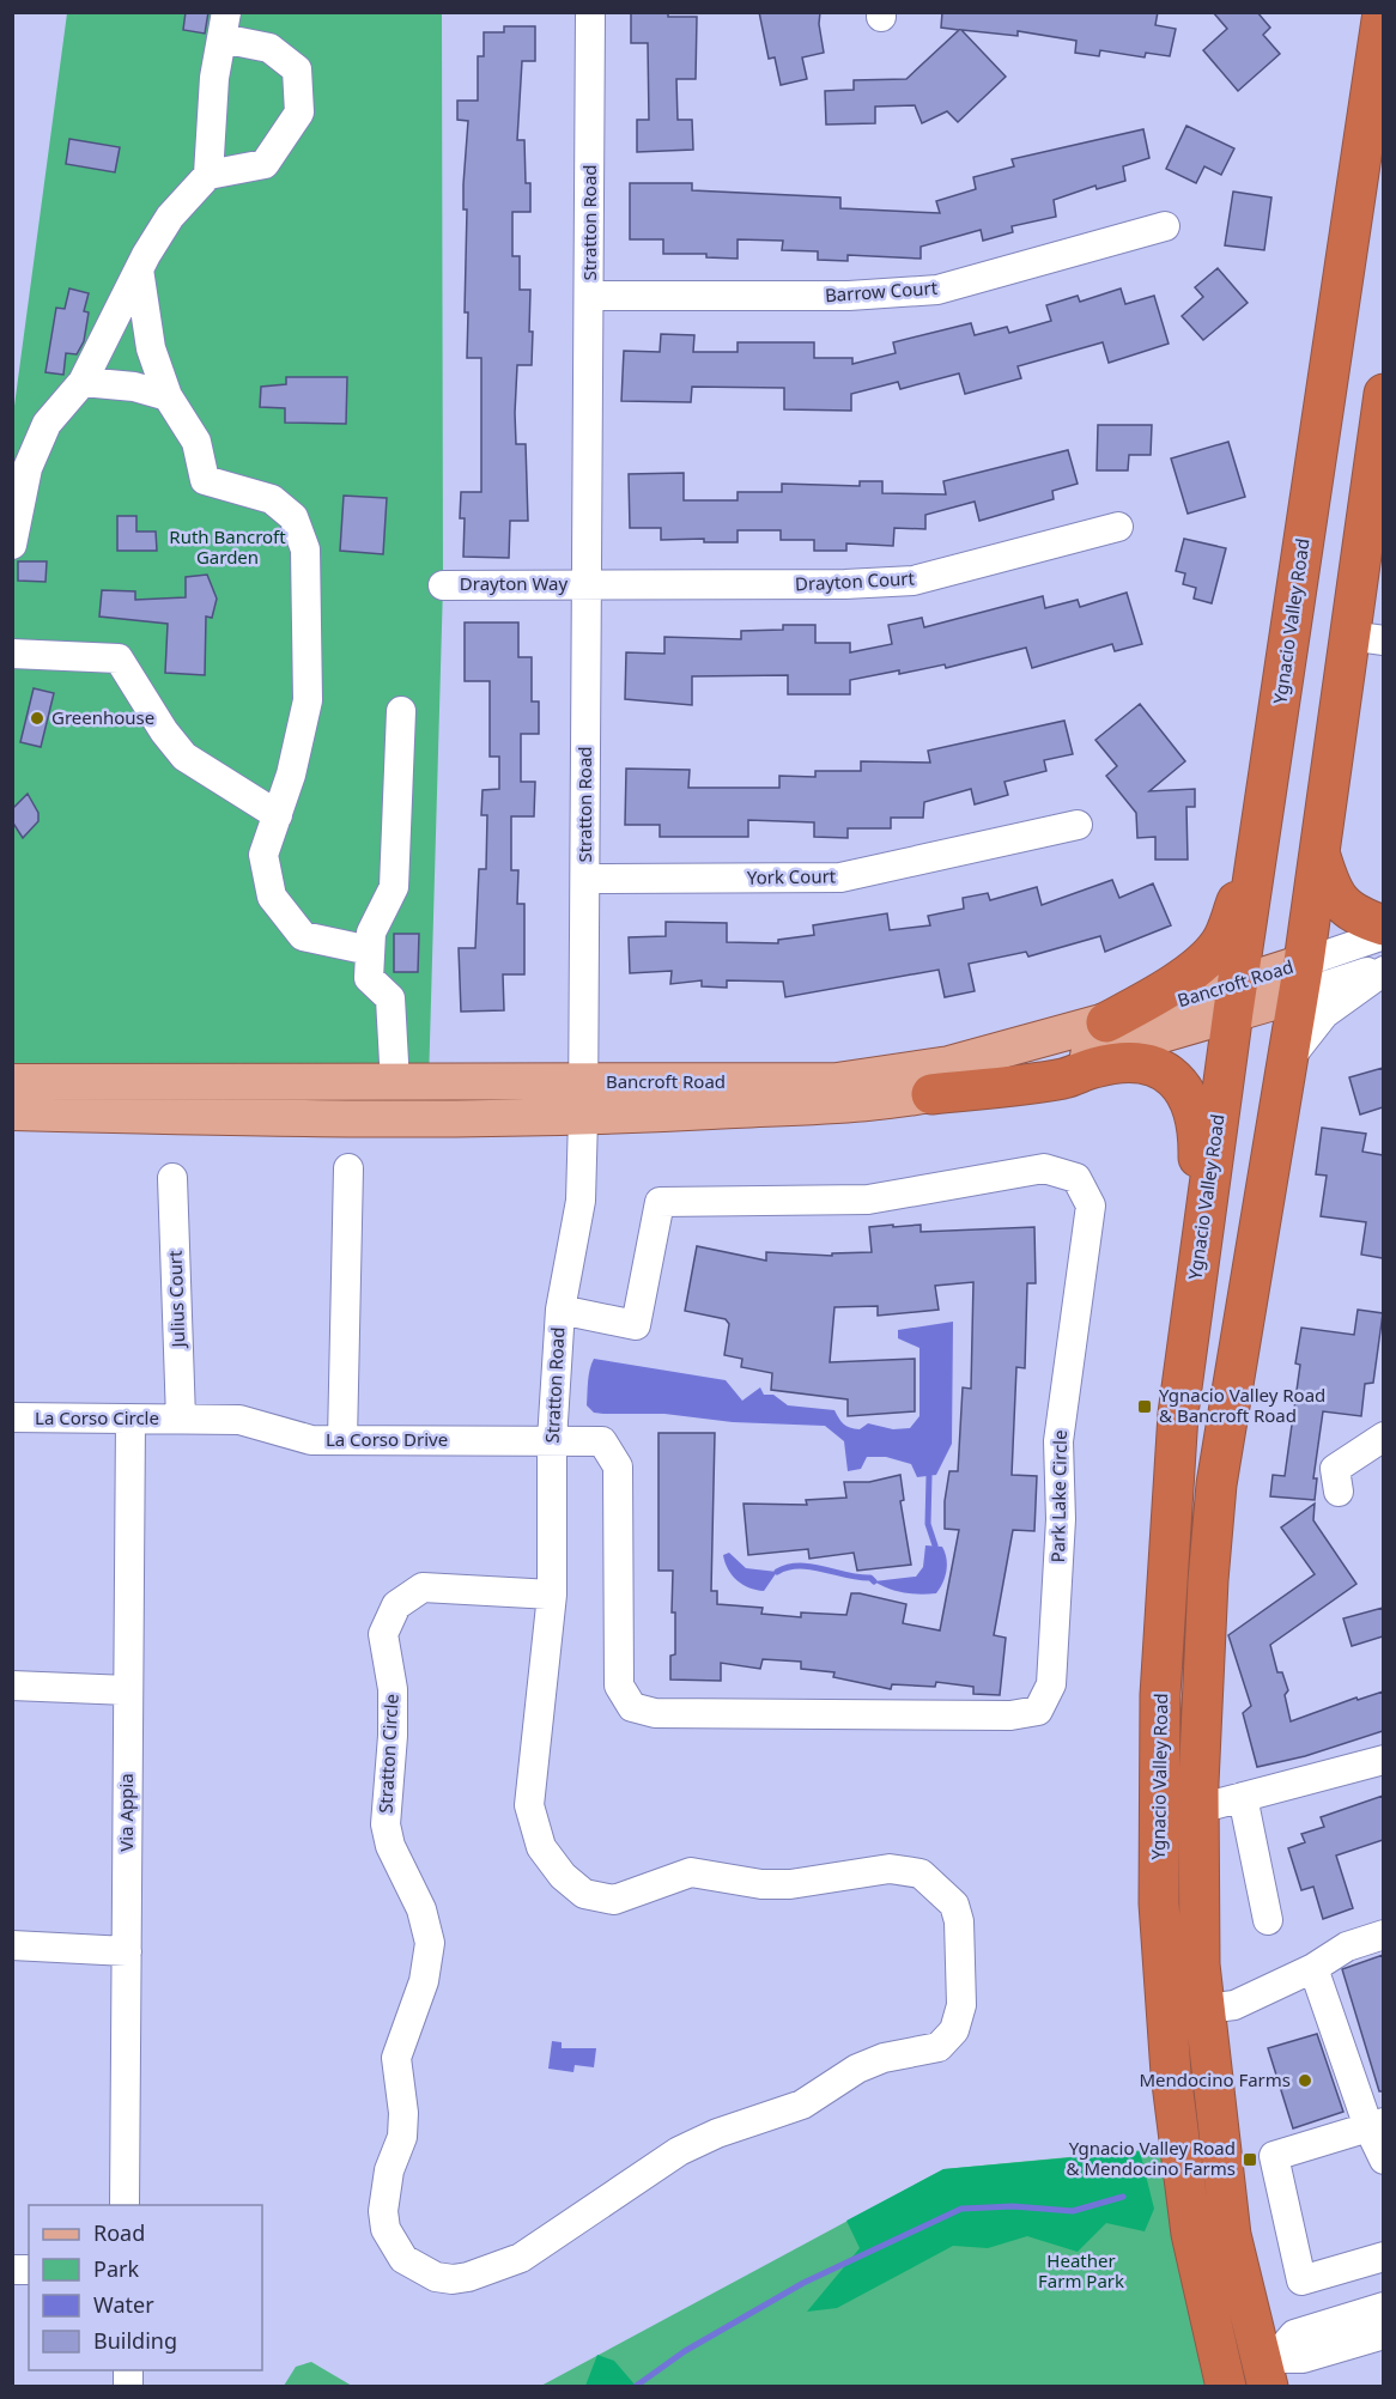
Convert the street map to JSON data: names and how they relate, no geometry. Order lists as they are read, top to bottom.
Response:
{
  "streets": {
    "highway": ["Ygnacio Valley Road"],
    "main road": ["Bancroft Road"],
    "street": [
      "Stratton Road",
      "Barrow Court",
      "Drayton Court",
      "Drayton Way",
      "York Court",
      "Julius Court",
      "La Corso Circle",
      "La Corso Drive",
      "Park Lake Circle",
      "Stratton Circle",
      "Via Appia"
    ]
  },
  "crossings": [
    ["Stratton Road", "Barrow Court"],
    ["Stratton Road", "Drayton Court"],
    ["Stratton Road", "Drayton Way"],
    ["Stratton Road", "York Court"],
    ["Stratton Road", "Bancroft Road"],
    ["Stratton Road", "La Corso Drive"],
    ["Stratton Road", "Park Lake Circle"],
    ["Stratton Road", "Stratton Circle"],
    ["Drayton Court", "Drayton Way"],
    ["Ygnacio Valley Road", "Bancroft Road"],
    ["Julius Court", "La Corso Circle"],
    ["Julius Court", "La Corso Drive"],
    ["La Corso Circle", "La Corso Drive"],
    ["La Corso Circle", "Via Appia"],
    ["La Corso Drive", "Park Lake Circle"]
  ],
  "parks": ["Ruth Bancroft Garden", "Heather Farm Park"],
  "places": {
    "other": ["Greenhouse", "Mendocino Farms"],
    "transit": ["Ygnacio Valley Road & Bancroft Road", "Ygnacio Valley Road & Mendocino Farms"]
  },
  "legend": [
    "Road",
    "Park",
    "Water",
    "Building"
  ]
}
